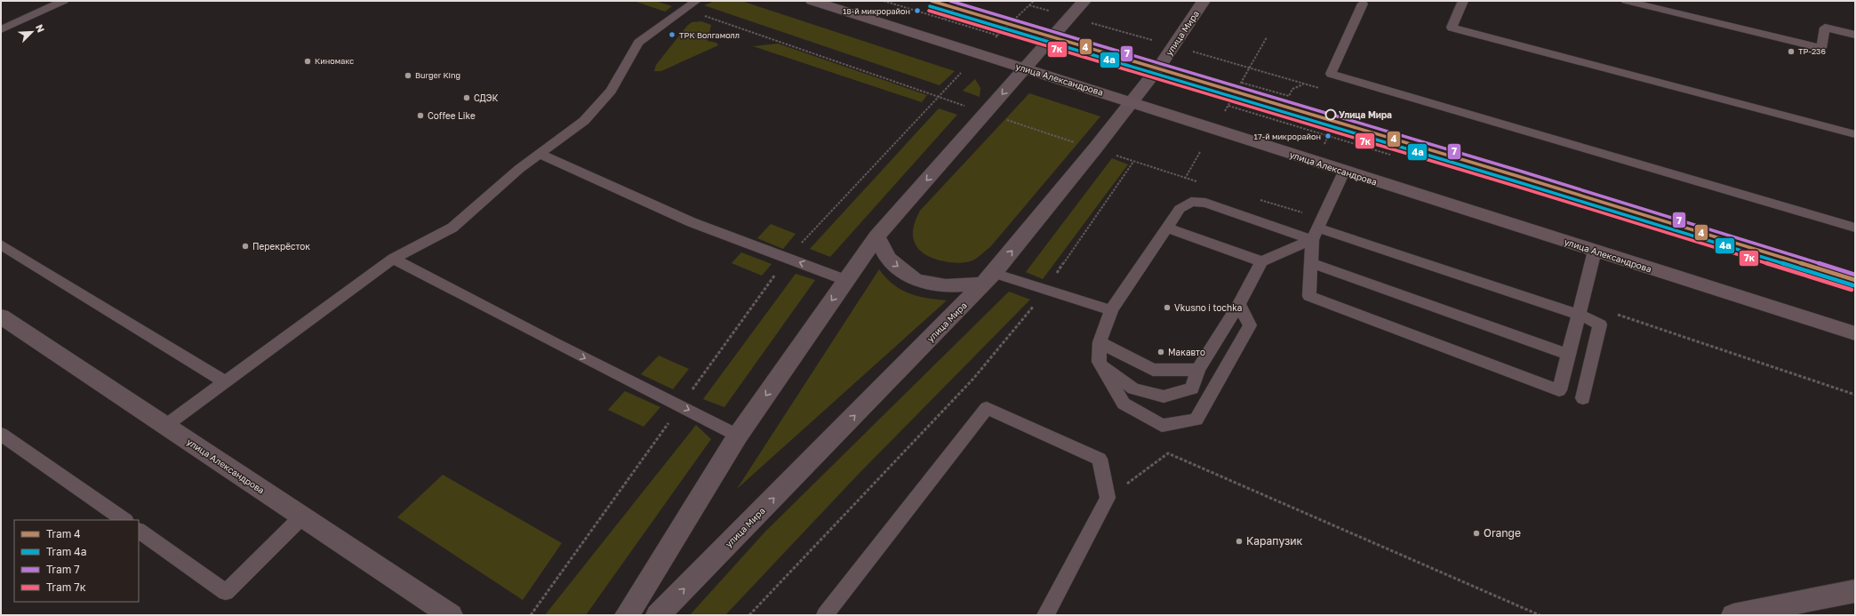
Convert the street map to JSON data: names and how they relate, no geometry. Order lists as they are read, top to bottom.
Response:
{
  "streets": {
    "main road": ["улица Александрова"],
    "street": ["улица Мира"]
  },
  "crossings": [
    ["улица Мира", "улица Александрова"]
  ],
  "places": [
    "18-й микрорайон",
    "ТРК Волгамолл",
    "ТР-236",
    "Киномакс",
    "Burger King",
    "СДЭК",
    "Улица Мира",
    "Coffee Like",
    "17-й микрорайон",
    "Перекрёсток",
    "Vkusno i tochka",
    "Макавто",
    "Orange",
    "Карапузик"
  ],
  "lines": [
    "tram line 4",
    "tram line 7",
    "tram line 4а",
    "tram line 7к"
  ],
  "legend": [
    "Tram 4",
    "Tram 4а",
    "Tram 7",
    "Tram 7к"
  ],
  "north": "top right"
}
